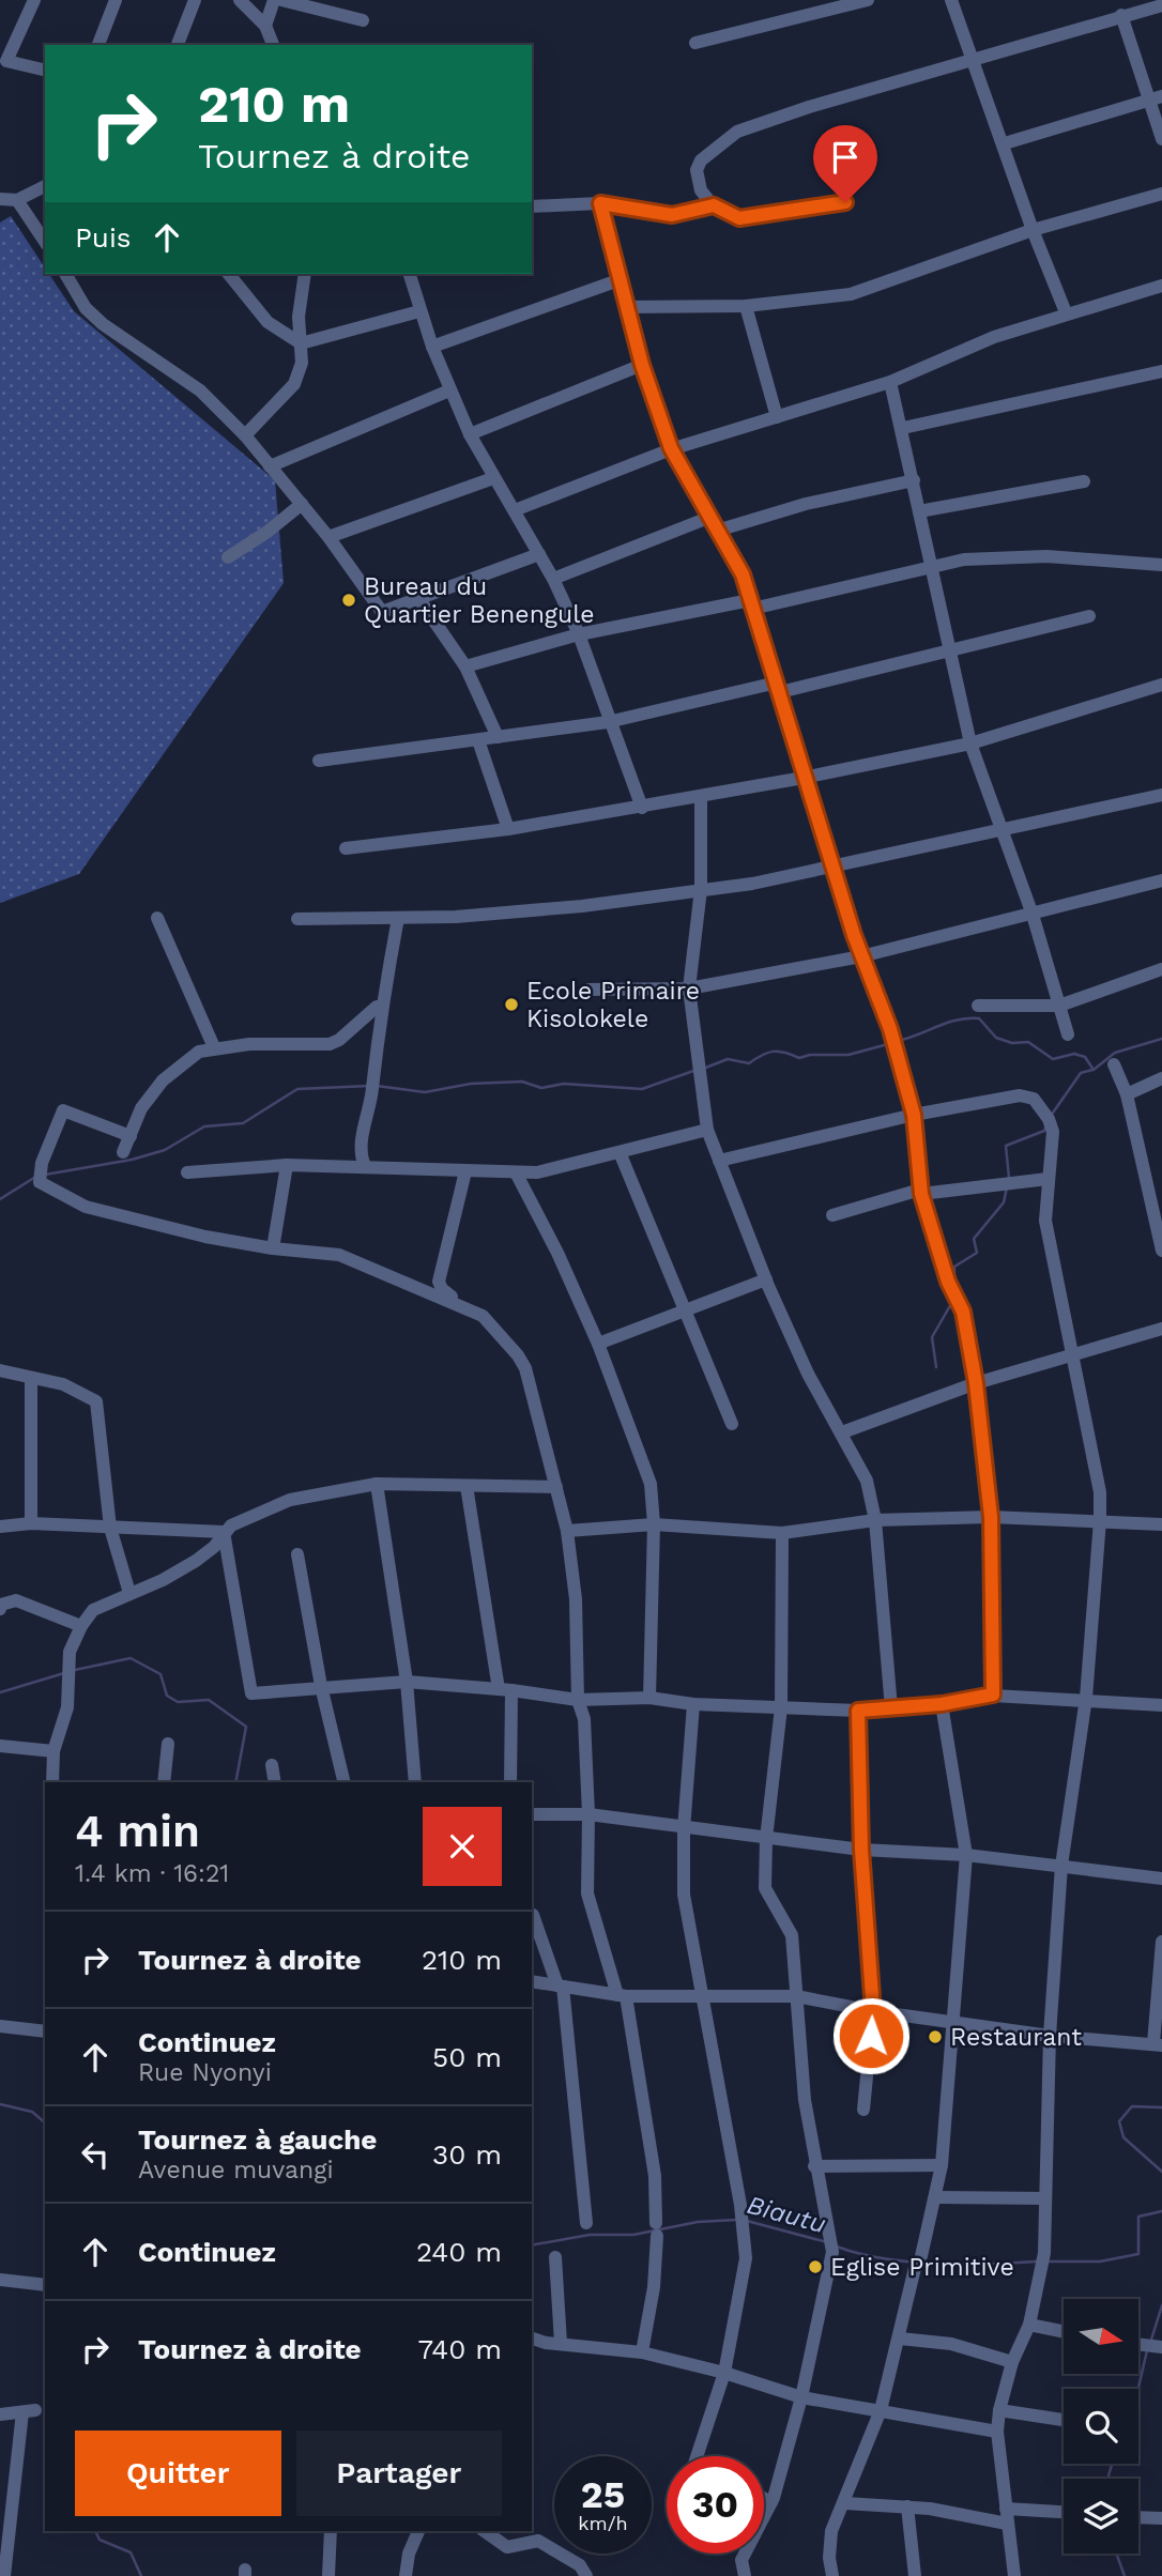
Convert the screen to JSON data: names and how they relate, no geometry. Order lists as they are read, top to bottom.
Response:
{
  "water": ["Biautu"],
  "places": [
    "Bureau du Quartier Benengule",
    "Ecole Primaire Kisolokele",
    "Restaurant",
    "Eglise Primitive"
  ],
  "north": "right",
  "page": {
    "turn": ["210 m", "Tournez à droite"],
    "then": "Puis",
    "heading": ["4 min", "1.4 km · 16:21"],
    "list": [
      {
        "name": "Tournez à droite",
        "value": "210 m"
      },
      {
        "name": "Continuez",
        "note": "Rue Nyonyi",
        "value": "50 m"
      },
      {
        "name": "Tournez à gauche",
        "note": "Avenue muvangi",
        "value": "30 m"
      },
      {
        "name": "Continuez",
        "value": "240 m"
      },
      {
        "name": "Tournez à droite",
        "value": "740 m"
      }
    ],
    "buttons": ["Quitter", "Partager"],
    "speed": "25 km/h",
    "limit": "30"
  }
}
